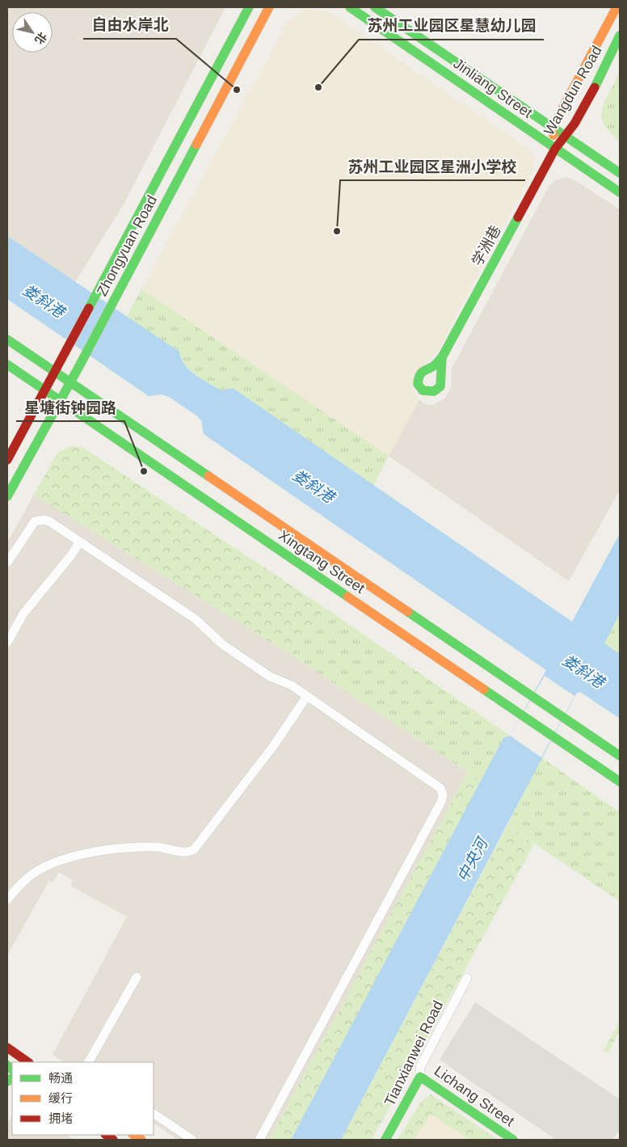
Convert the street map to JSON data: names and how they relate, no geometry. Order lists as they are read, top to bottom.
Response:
{
  "streets": {
    "main road": [
      "Jinliang Street",
      "Wangdun Road",
      "Zhongyuan Road",
      "学洲巷",
      "Xingtang Street",
      "Tianxianwei Road",
      "Lichang Street"
    ]
  },
  "crossings": [
    ["Jinliang Street", "Wangdun Road"],
    ["Jinliang Street", "学洲巷"],
    ["Wangdun Road", "学洲巷"],
    ["Zhongyuan Road", "Xingtang Street"],
    ["Tianxianwei Road", "Lichang Street"]
  ],
  "water": ["娄斜港", "中央河"],
  "places": [
    "苏州工业园区星慧幼儿园",
    "自由水岸北",
    "苏州工业园区星洲小学校",
    "星塘街钟园路"
  ],
  "legend": ["畅通", "缓行", "拥堵"],
  "north": "bottom right"
}
